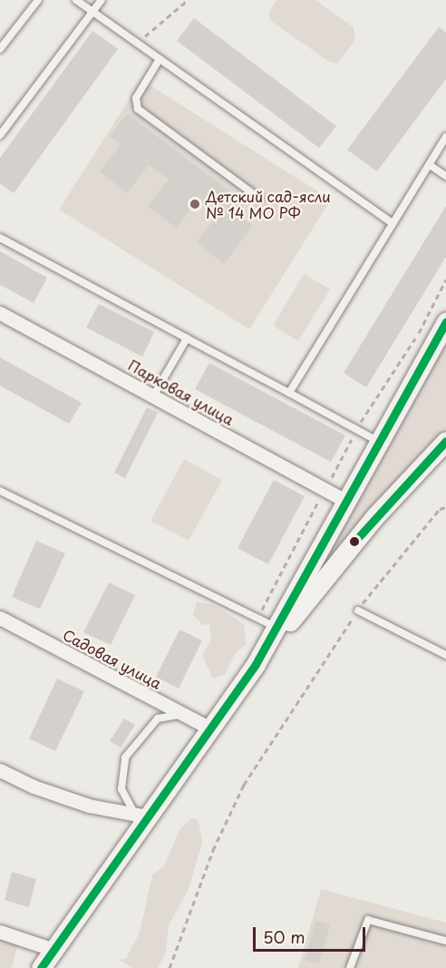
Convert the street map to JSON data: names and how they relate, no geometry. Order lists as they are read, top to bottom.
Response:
{
  "streets": {
    "street": ["Парковая улица", "Садовая улица"]
  },
  "places": ["Детский сад-ясли № 14 МО РФ"],
  "scale_bar": "50 m"
}
